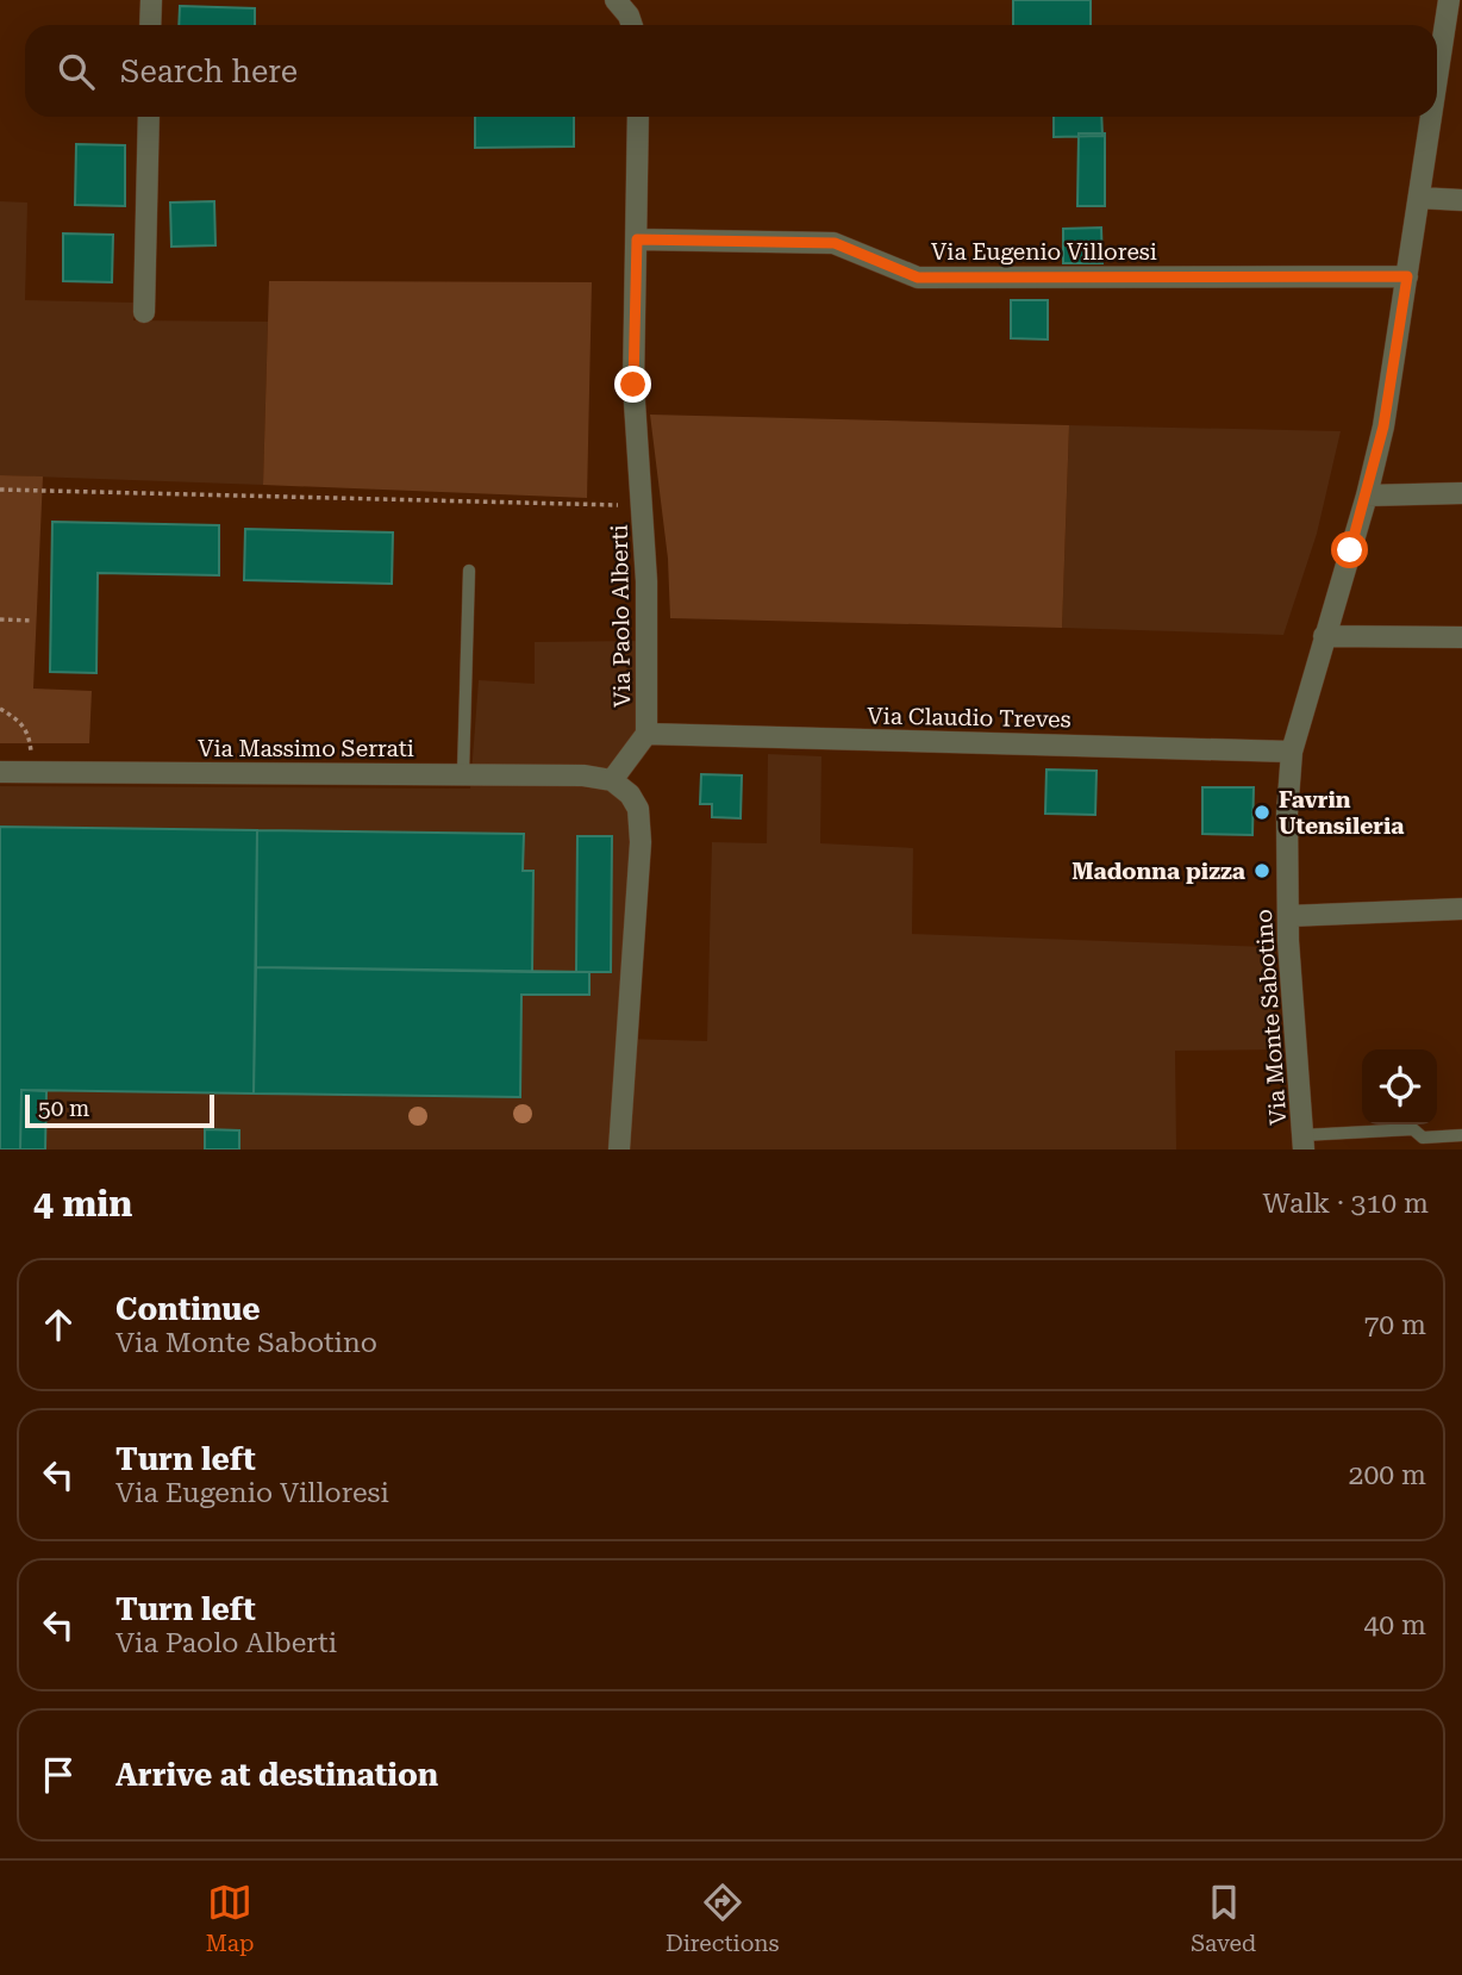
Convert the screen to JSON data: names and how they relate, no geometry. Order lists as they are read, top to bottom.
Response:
{
  "streets": {
    "street": [
      "Via Eugenio Villoresi",
      "Via Paolo Alberti",
      "Via Claudio Treves",
      "Via Massimo Serrati",
      "Via Monte Sabotino"
    ]
  },
  "crossings": [
    ["Via Eugenio Villoresi", "Via Paolo Alberti"],
    ["Via Eugenio Villoresi", "Via Monte Sabotino"],
    ["Via Paolo Alberti", "Via Claudio Treves"],
    ["Via Paolo Alberti", "Via Massimo Serrati"],
    ["Via Claudio Treves", "Via Monte Sabotino"]
  ],
  "places": ["Favrin Utensileria", "Madonna pizza"],
  "scale_bar": "50 m",
  "page": {
    "search": "Search here",
    "scale": "50 m",
    "heading": ["4 min", "Walk · 310 m"],
    "list": [
      ["Continue", "Via Monte Sabotino", "70 m"],
      ["Turn left", "Via Eugenio Villoresi", "200 m"],
      ["Turn left", "Via Paolo Alberti", "40 m"],
      "Arrive at destination"
    ],
    "nav": ["Map", "Directions", "Saved"]
  }
}
